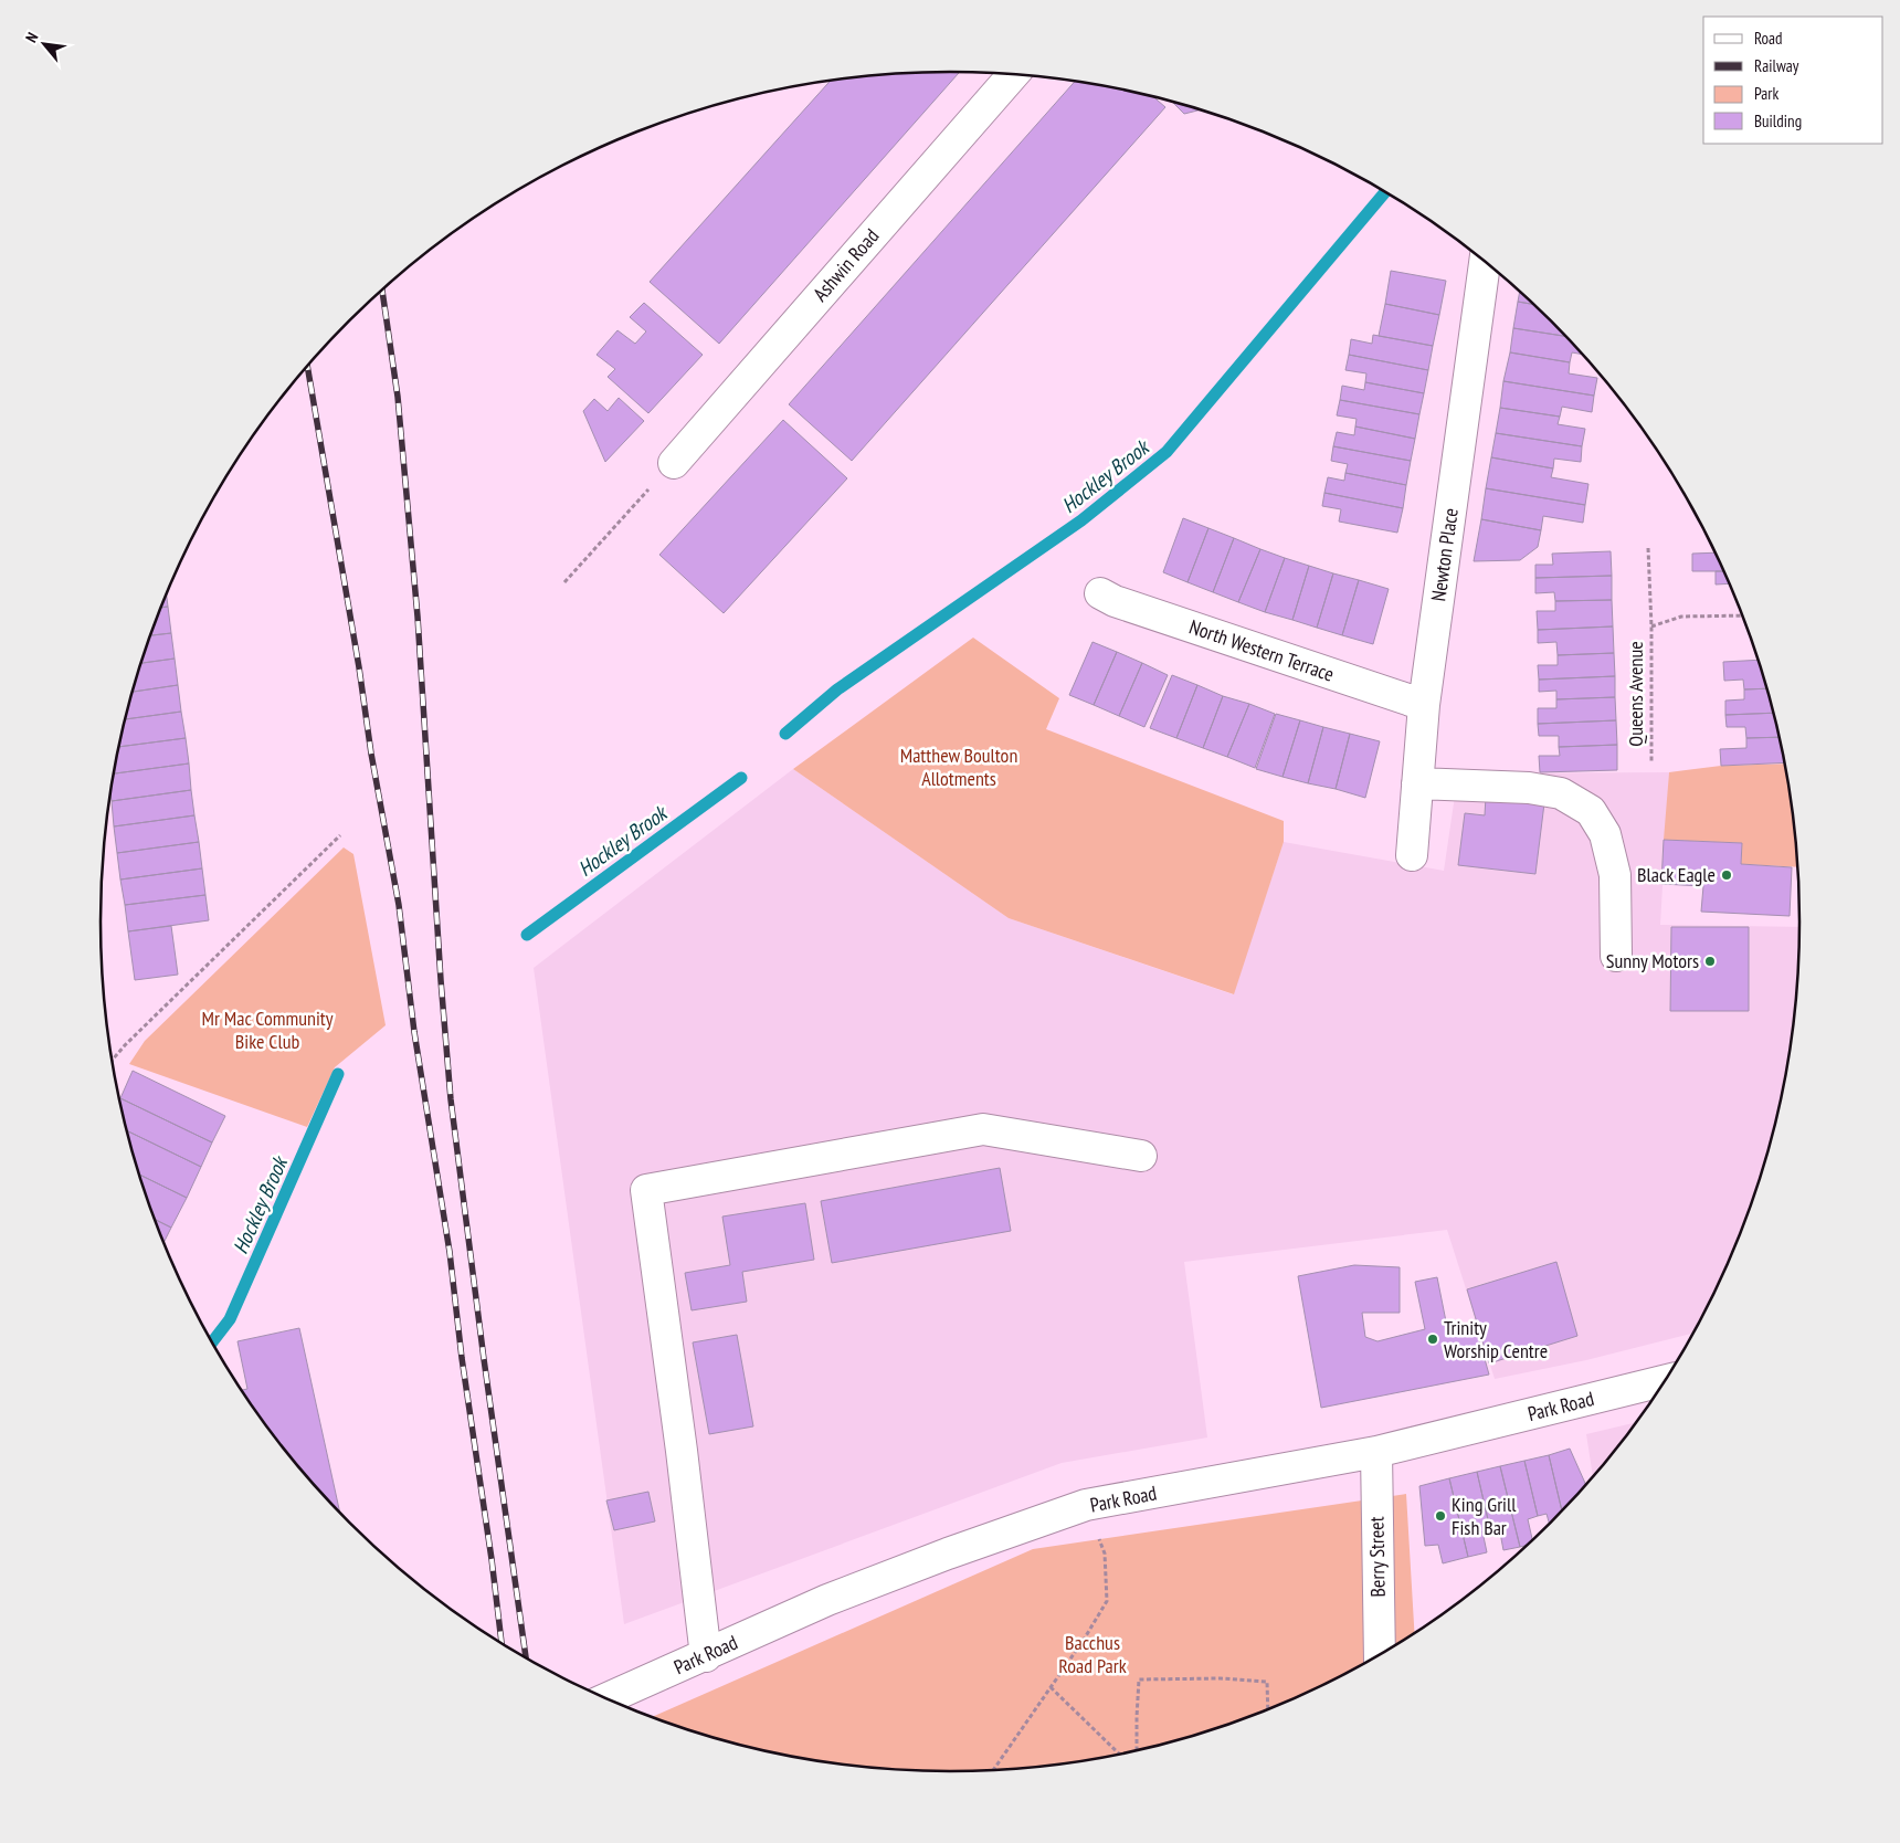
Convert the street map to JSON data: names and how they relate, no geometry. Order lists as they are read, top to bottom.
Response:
{
  "streets": {
    "street": [
      "Ashwin Road",
      "Newton Place",
      "North Western Terrace",
      "Park Road",
      "Berry Street"
    ],
    "path": ["Queens Avenue"]
  },
  "crossings": [
    ["Newton Place", "North Western Terrace"],
    ["Park Road", "Berry Street"]
  ],
  "water": ["Hockley Brook"],
  "parks": ["Matthew Boulton Allotments", "Mr Mac Community Bike Club", "Bacchus Road Park"],
  "places": [
    "Black Eagle",
    "Sunny Motors",
    "Trinity Worship Centre",
    "King Grill Fish Bar"
  ],
  "legend": [
    "Road",
    "Railway",
    "Park",
    "Building"
  ],
  "north": "top left"
}
